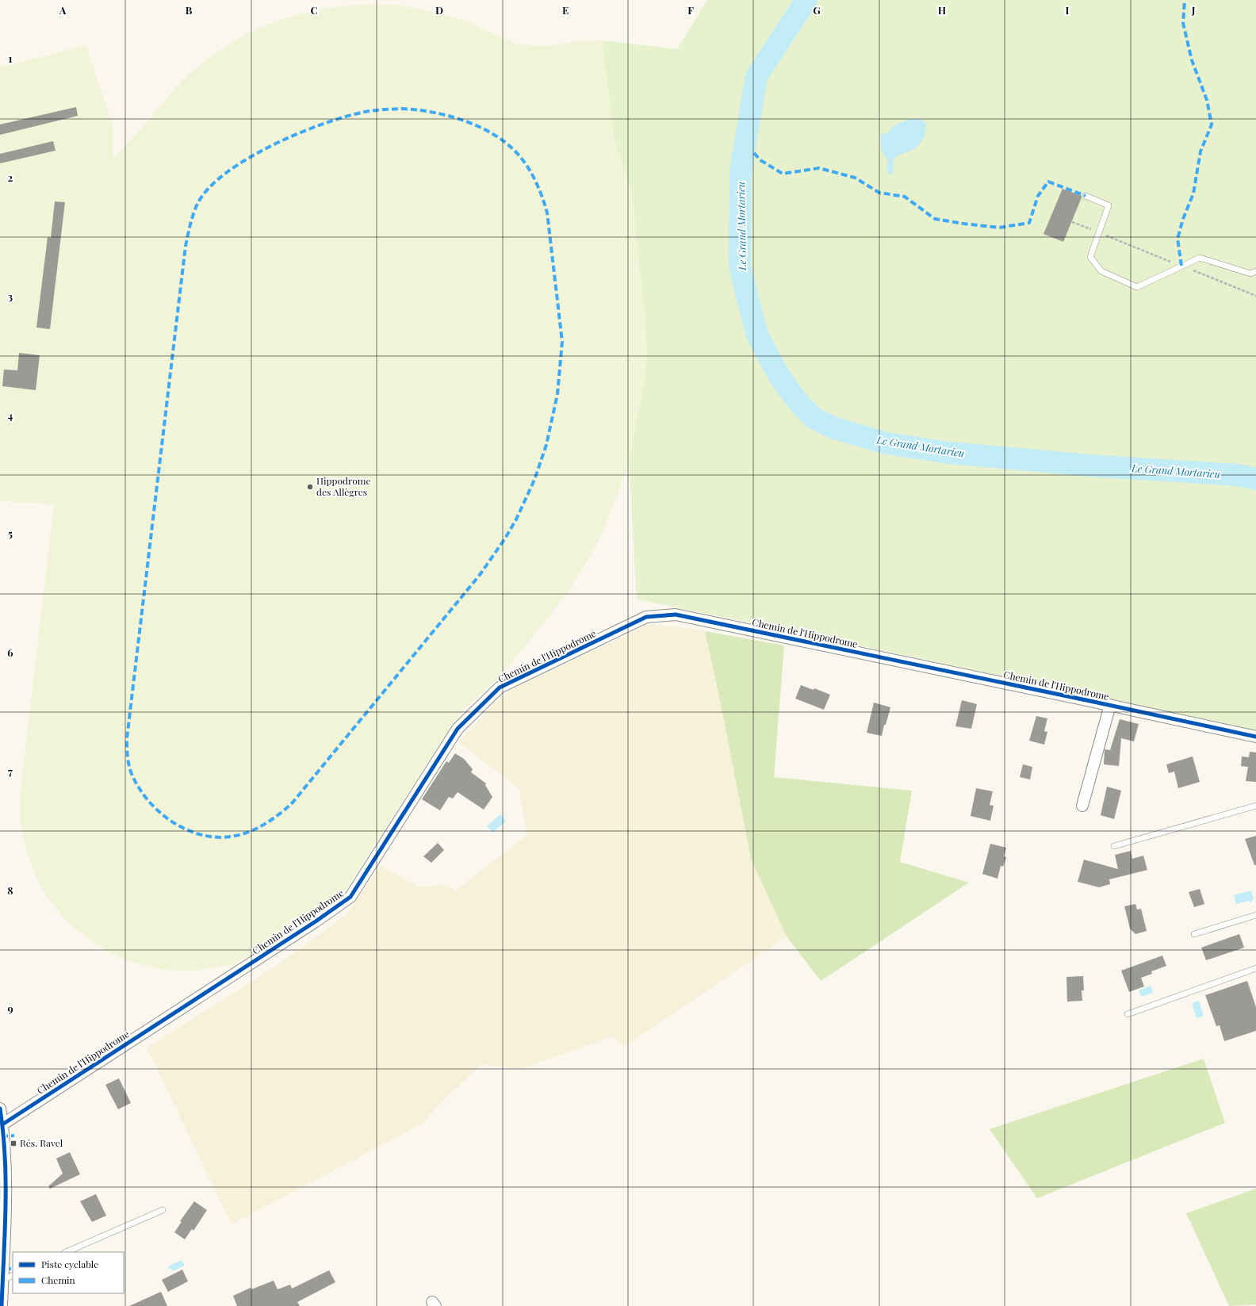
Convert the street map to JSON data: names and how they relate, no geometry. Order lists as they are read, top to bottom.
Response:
{
  "streets": {
    "street": ["Chemin de l'Hippodrome"]
  },
  "water": ["Le Grand Mortarieu"],
  "places": {
    "other": ["Hippodrome des Allègres"],
    "transit": ["Rés. Ravel"]
  },
  "legend": ["Piste cyclable", "Chemin"],
  "grid": {
    "columns": [
      "A",
      "B",
      "C",
      "D",
      "E",
      "F",
      "G",
      "H",
      "I",
      "J"
    ],
    "rows": [
      "1",
      "2",
      "3",
      "4",
      "5",
      "6",
      "7",
      "8",
      "9"
    ]
  }
}
